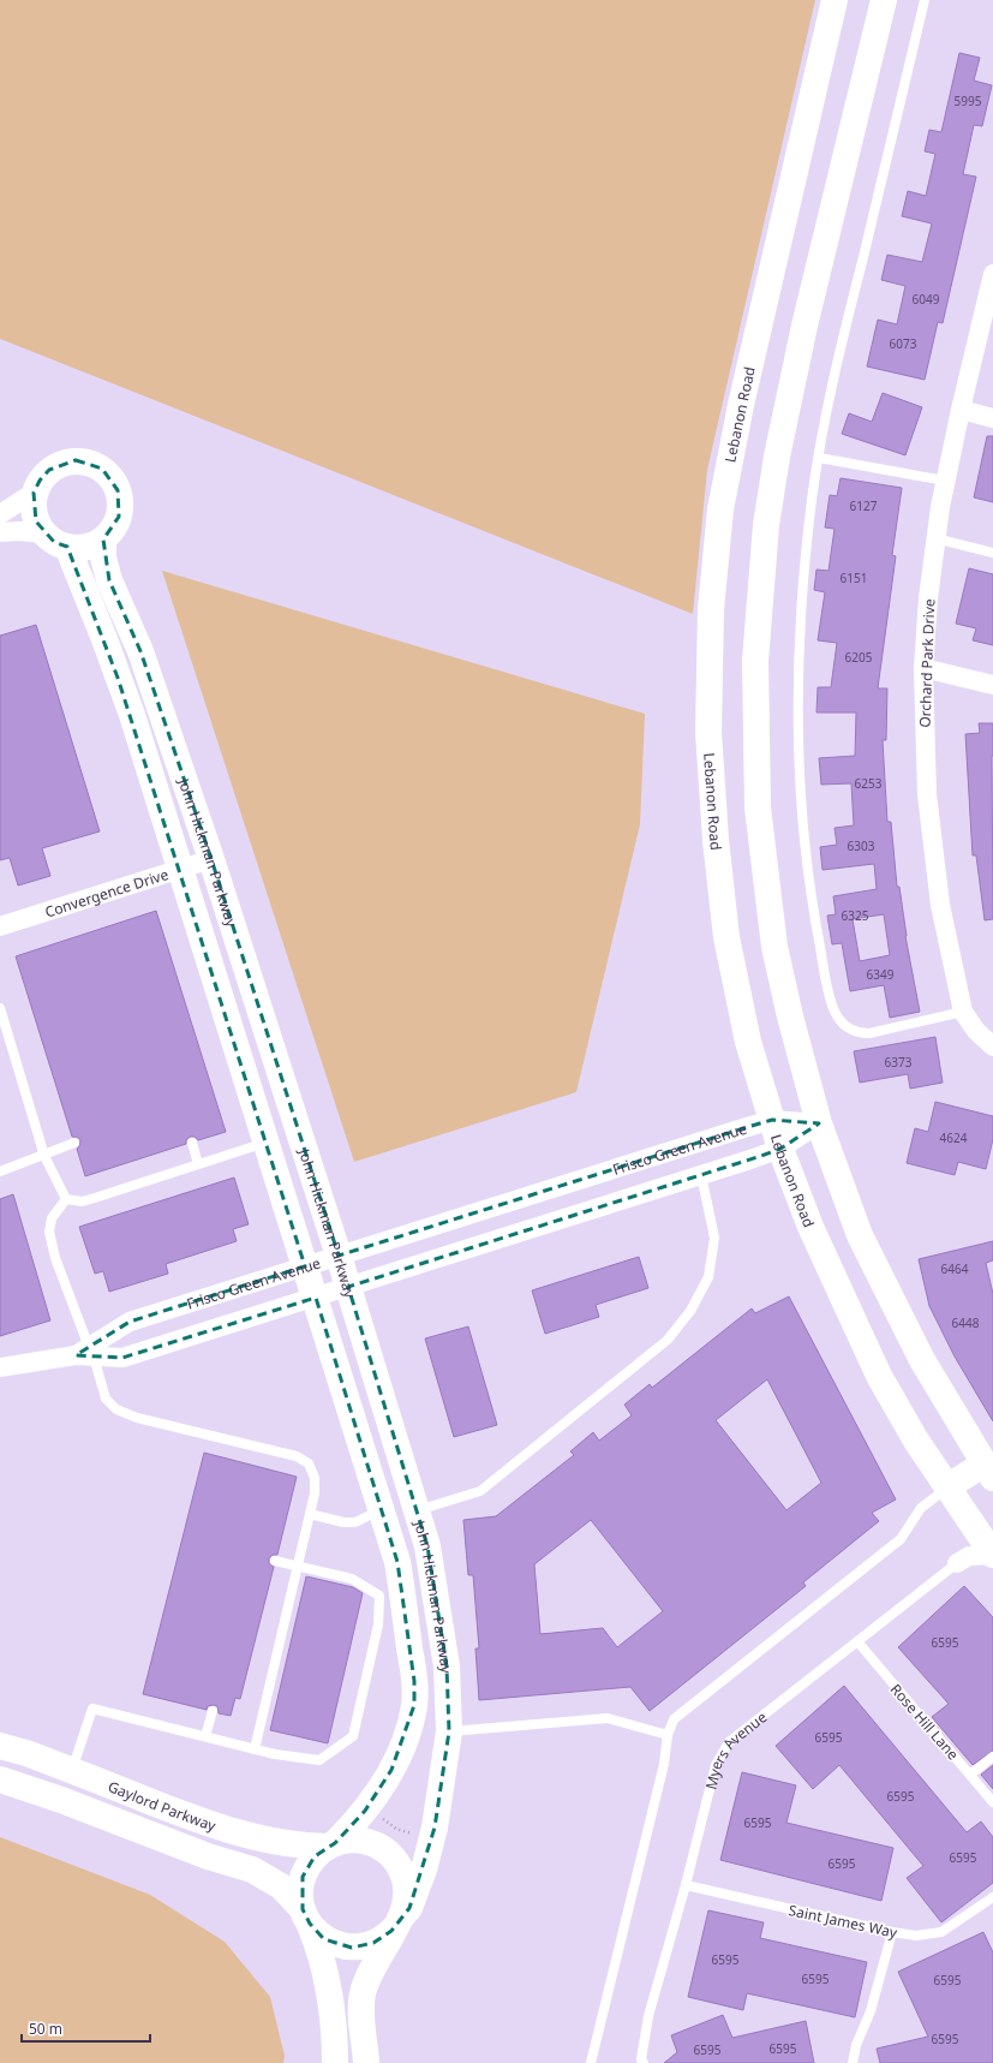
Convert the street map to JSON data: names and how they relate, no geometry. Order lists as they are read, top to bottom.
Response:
{
  "streets": {
    "street": [
      "Lebanon Road",
      "Orchard Park Drive",
      "John Hickman Parkway",
      "Convergence Drive",
      "Frisco Green Avenue",
      "Myers Avenue",
      "Gaylord Parkway"
    ],
    "lane": ["Rose Hill Lane", "Saint James Way"]
  },
  "crossings": [
    ["Lebanon Road", "Frisco Green Avenue"],
    ["Lebanon Road", "Myers Avenue"],
    ["John Hickman Parkway", "Convergence Drive"],
    ["John Hickman Parkway", "Frisco Green Avenue"],
    ["John Hickman Parkway", "Gaylord Parkway"],
    ["Rose Hill Lane", "Myers Avenue"],
    ["Myers Avenue", "Saint James Way"]
  ],
  "house_numbers": [
    "5995",
    "6049",
    "6073",
    "6127",
    "6151",
    "6205",
    "6253",
    "6303",
    "6325",
    "6349",
    "6373",
    "4624",
    "6464",
    "6448",
    "6595",
    "6595",
    "6595",
    "6595",
    "6595",
    "6595",
    "6595",
    "6595",
    "6595",
    "6595",
    "6595",
    "6595"
  ],
  "scale_bar": "50 m"
}
